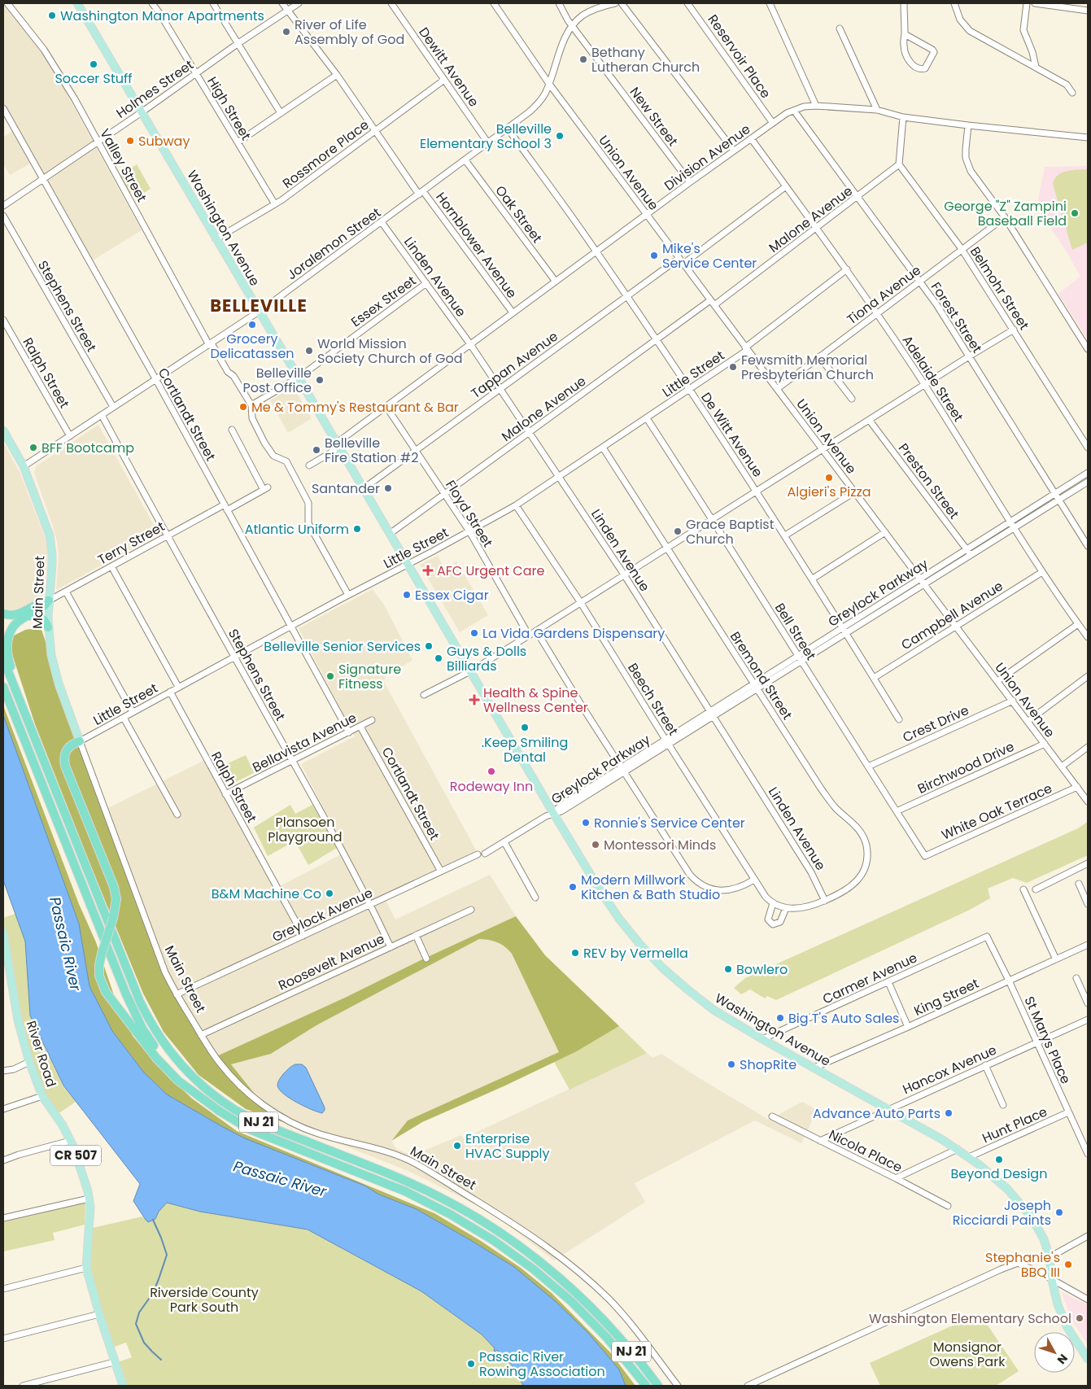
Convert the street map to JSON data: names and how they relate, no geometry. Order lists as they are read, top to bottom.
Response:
{
  "streets": {
    "highway": ["NJ 21"],
    "main road": [
      "Washington Avenue",
      "Main Street",
      "River Road",
      "CR 507"
    ],
    "street": [
      "Reservoir Place",
      "Dewitt Avenue",
      "Holmes Street",
      "High Street",
      "New Street",
      "Rossmore Place",
      "Division Avenue",
      "Valley Street",
      "Union Avenue",
      "Oak Street",
      "Malone Avenue",
      "Joralemon Street",
      "Hornblower Avenue",
      "Linden Avenue",
      "Belmohr Street",
      "Tiona Avenue",
      "Essex Street",
      "Stephens Street",
      "Forest Street",
      "Tappan Avenue",
      "Ralph Street",
      "Little Street",
      "Adelaide Street",
      "Cortlandt Street",
      "De Witt Avenue",
      "Preston Street",
      "Floyd Street",
      "Terry Street",
      "Greylock Parkway",
      "Campbell Avenue",
      "Bell Street",
      "Bremond Street",
      "Beech Street",
      "Crest Drive",
      "Bellavista Avenue",
      "Birchwood Drive",
      "White Oak Terrace",
      "Greylock Avenue",
      "Roosevelt Avenue",
      "Carmer Avenue",
      "King Street",
      "St Marys Place",
      "Hancox Avenue",
      "Hunt Place",
      "Nicola Place"
    ]
  },
  "crossings": [
    ["Reservoir Place", "Division Avenue"],
    ["Dewitt Avenue", "Rossmore Place"],
    ["Dewitt Avenue", "Joralemon Street"],
    ["Holmes Street", "High Street"],
    ["Holmes Street", "Valley Street"],
    ["Holmes Street", "Washington Avenue"],
    ["Holmes Street", "Hornblower Avenue"],
    ["Holmes Street", "Cortlandt Street"],
    ["High Street", "Rossmore Place"],
    ["New Street", "Division Avenue"],
    ["New Street", "Joralemon Street"],
    ["Rossmore Place", "Washington Avenue"],
    ["Rossmore Place", "Hornblower Avenue"],
    ["Division Avenue", "Union Avenue"],
    ["Division Avenue", "Oak Street"],
    ["Division Avenue", "Washington Avenue"],
    ["Division Avenue", "Hornblower Avenue"],
    ["Division Avenue", "Linden Avenue"],
    ["Division Avenue", "Forest Street"],
    ["Division Avenue", "Adelaide Street"],
    ["Division Avenue", "De Witt Avenue"],
    ["Division Avenue", "Floyd Street"],
    ["Valley Street", "Joralemon Street"],
    ["Union Avenue", "Malone Avenue"],
    ["Union Avenue", "Joralemon Street"],
    ["Union Avenue", "Tiona Avenue"],
    ["Union Avenue", "Tappan Avenue"],
    ["Union Avenue", "Little Street"],
    ["Union Avenue", "Greylock Parkway"],
    ["Union Avenue", "Campbell Avenue"],
    ["Union Avenue", "Crest Drive"],
    ["Union Avenue", "Birchwood Drive"],
    ["Union Avenue", "White Oak Terrace"],
    ["Oak Street", "Joralemon Street"],
    ["Malone Avenue", "Washington Avenue"],
    ["Malone Avenue", "Linden Avenue"],
    ["Malone Avenue", "Belmohr Street"],
    ["Malone Avenue", "Forest Street"],
    ["Malone Avenue", "Adelaide Street"],
    ["Malone Avenue", "De Witt Avenue"],
    ["Malone Avenue", "Floyd Street"],
    ["Washington Avenue", "Joralemon Street"],
    ["Washington Avenue", "Essex Street"],
    ["Washington Avenue", "Tappan Avenue"],
    ["Washington Avenue", "Little Street"],
    ["Washington Avenue", "Greylock Parkway"],
    ["Washington Avenue", "Carmer Avenue"],
    ["Washington Avenue", "King Street"],
    ["Washington Avenue", "Hancox Avenue"],
    ["Washington Avenue", "Hunt Place"],
    ["Joralemon Street", "Hornblower Avenue"],
    ["Joralemon Street", "Linden Avenue"],
    ["Joralemon Street", "Stephens Street"],
    ["Joralemon Street", "Ralph Street"],
    ["Joralemon Street", "Cortlandt Street"],
    ["Joralemon Street", "De Witt Avenue"],
    ["Joralemon Street", "Main Street"],
    ["Linden Avenue", "Essex Street"],
    ["Linden Avenue", "Tappan Avenue"],
    ["Linden Avenue", "Little Street"],
    ["Linden Avenue", "Greylock Parkway"],
    ["Linden Avenue", "Bremond Street"],
    ["Linden Avenue", "Beech Street"],
    ["Belmohr Street", "Tiona Avenue"],
    ["Tiona Avenue", "Forest Street"],
    ["Tiona Avenue", "Adelaide Street"],
    ["Stephens Street", "Little Street"],
    ["Stephens Street", "Terry Street"],
    ["Stephens Street", "Bellavista Avenue"],
    ["Stephens Street", "Greylock Avenue"],
    ["Stephens Street", "Roosevelt Avenue"],
    ["Forest Street", "Greylock Parkway"],
    ["Tappan Avenue", "De Witt Avenue"],
    ["Tappan Avenue", "Floyd Street"],
    ["Ralph Street", "Little Street"],
    ["Ralph Street", "Bellavista Avenue"],
    ["Ralph Street", "Greylock Avenue"],
    ["Little Street", "Adelaide Street"],
    ["Little Street", "Cortlandt Street"],
    ["Little Street", "De Witt Avenue"],
    ["Little Street", "Floyd Street"],
    ["Little Street", "Main Street"],
    ["Little Street", "Bell Street"],
    ["Little Street", "Bremond Street"],
    ["Little Street", "Beech Street"],
    ["Adelaide Street", "Greylock Parkway"],
    ["Adelaide Street", "Campbell Avenue"],
    ["Cortlandt Street", "Terry Street"],
    ["Cortlandt Street", "Bellavista Avenue"],
    ["Cortlandt Street", "Greylock Avenue"],
    ["De Witt Avenue", "Greylock Parkway"],
    ["De Witt Avenue", "Campbell Avenue"],
    ["Preston Street", "Greylock Parkway"],
    ["Terry Street", "Main Street"],
    ["Main Street", "Greylock Avenue"],
    ["Main Street", "Roosevelt Avenue"],
    ["Greylock Parkway", "Bell Street"],
    ["Greylock Parkway", "Bremond Street"],
    ["Greylock Parkway", "Beech Street"],
    ["Bell Street", "Crest Drive"],
    ["Bell Street", "Birchwood Drive"],
    ["Bell Street", "White Oak Terrace"],
    ["Bremond Street", "Beech Street"],
    ["Carmer Avenue", "St Marys Place"],
    ["King Street", "St Marys Place"],
    ["St Marys Place", "Hancox Avenue"],
    ["St Marys Place", "Hunt Place"],
    ["Hancox Avenue", "Nicola Place"]
  ],
  "districts": ["BELLEVILLE"],
  "water": ["Passaic River"],
  "parks": ["Plansoen Playground", "Riverside County Park South", "Monsignor Owens Park"],
  "places": {
    "other": [
      "Washington Manor Apartments",
      "River of Life Assembly of God",
      "Bethany Lutheran Church",
      "Soccer Stuff",
      "Belleville Elementary School 3",
      "Subway",
      "George \"Z\" Zampini Baseball Field",
      "Mike's Service Center",
      "Grocery Delicatassen",
      "World Mission Society Church of God",
      "Fewsmith Memorial Presbyterian Church",
      "Belleville Post Office",
      "Me & Tommy's Restaurant & Bar",
      "BFF Bootcamp",
      "Belleville Fire Station #2",
      "Algieri's Pizza",
      "Santander",
      "Atlantic Uniform",
      "Grace Baptist Church",
      "Essex Cigar",
      "La Vida Gardens Dispensary",
      "Belleville Senior Services",
      "Guys & Dolls Billiards",
      "Signature Fitness",
      ".Keep Smiling Dental",
      "Rodeway Inn",
      "Ronnie's Service Center",
      "Montessori Minds",
      "Modern Millwork Kitchen & Bath Studio",
      "B&M Machine Co",
      "REV by Vermella",
      "Bowlero",
      "Big T's Auto Sales",
      "ShopRite",
      "Advance Auto Parts",
      "Enterprise HVAC Supply",
      "Beyond Design",
      "Joseph Ricciardi Paints",
      "Stephanie's BBQ III",
      "Washington Elementary School",
      "Passaic River Rowing Association"
    ],
    "health": ["AFC Urgent Care", "Health & Spine Wellness Center"]
  },
  "north": "bottom right"
}
